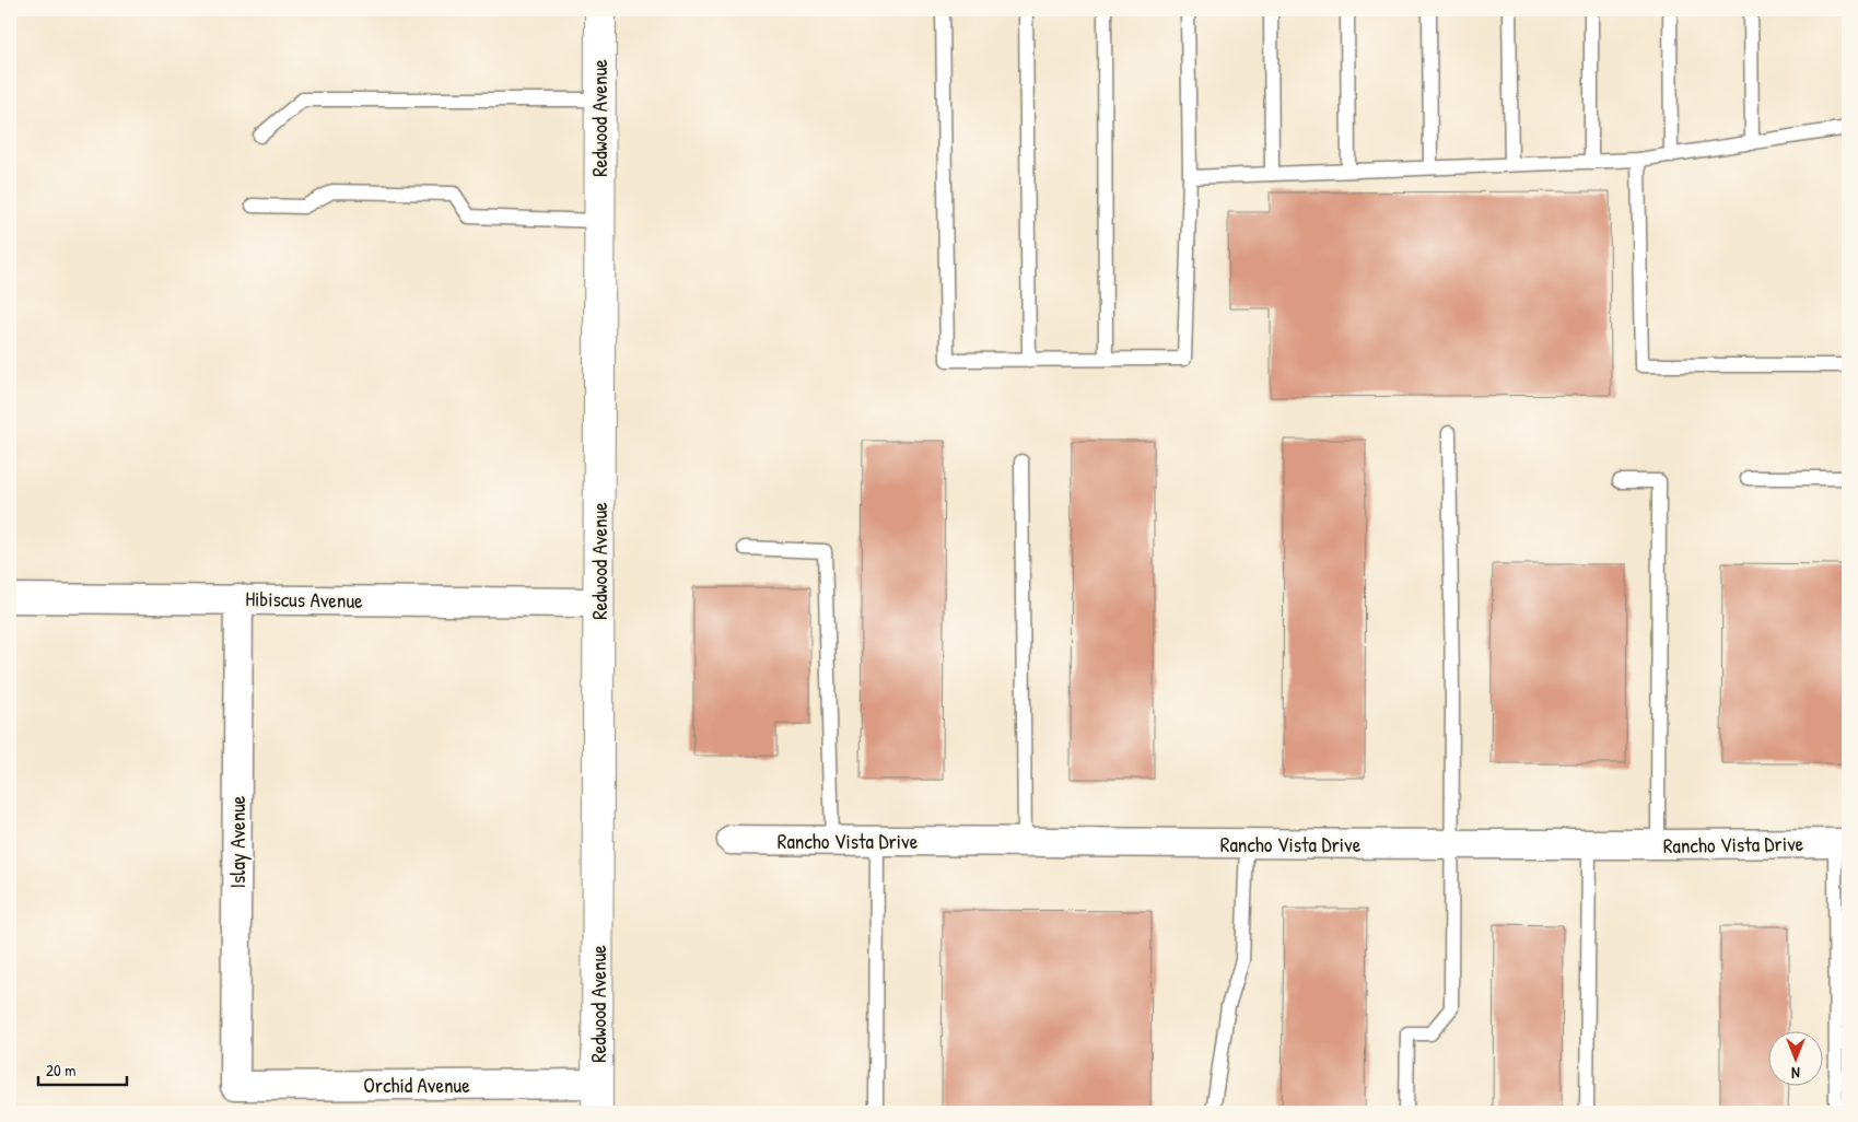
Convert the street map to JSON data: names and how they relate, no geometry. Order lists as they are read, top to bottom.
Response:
{
  "streets": {
    "street": [
      "Redwood Avenue",
      "Hibiscus Avenue",
      "Rancho Vista Drive",
      "Islay Avenue",
      "Orchid Avenue"
    ]
  },
  "crossings": [
    ["Redwood Avenue", "Hibiscus Avenue"],
    ["Redwood Avenue", "Orchid Avenue"],
    ["Hibiscus Avenue", "Islay Avenue"],
    ["Islay Avenue", "Orchid Avenue"]
  ],
  "scale_bar": "20 m",
  "north": "bottom"
}
